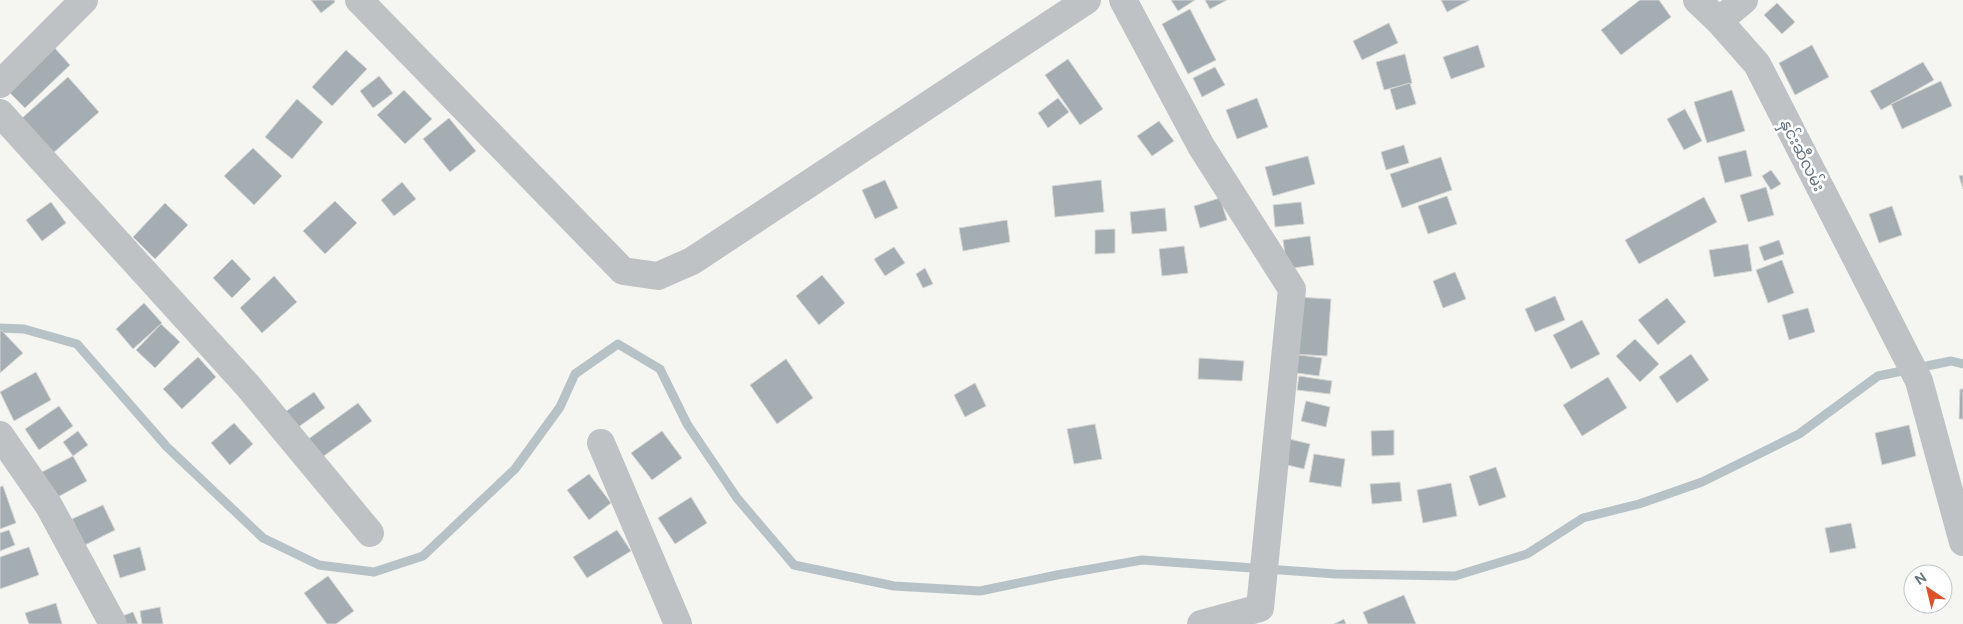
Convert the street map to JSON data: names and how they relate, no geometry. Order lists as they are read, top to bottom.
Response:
{
  "streets": {
    "street": ["နှင်းဆီလမ်း"]
  },
  "north": "top left"
}
